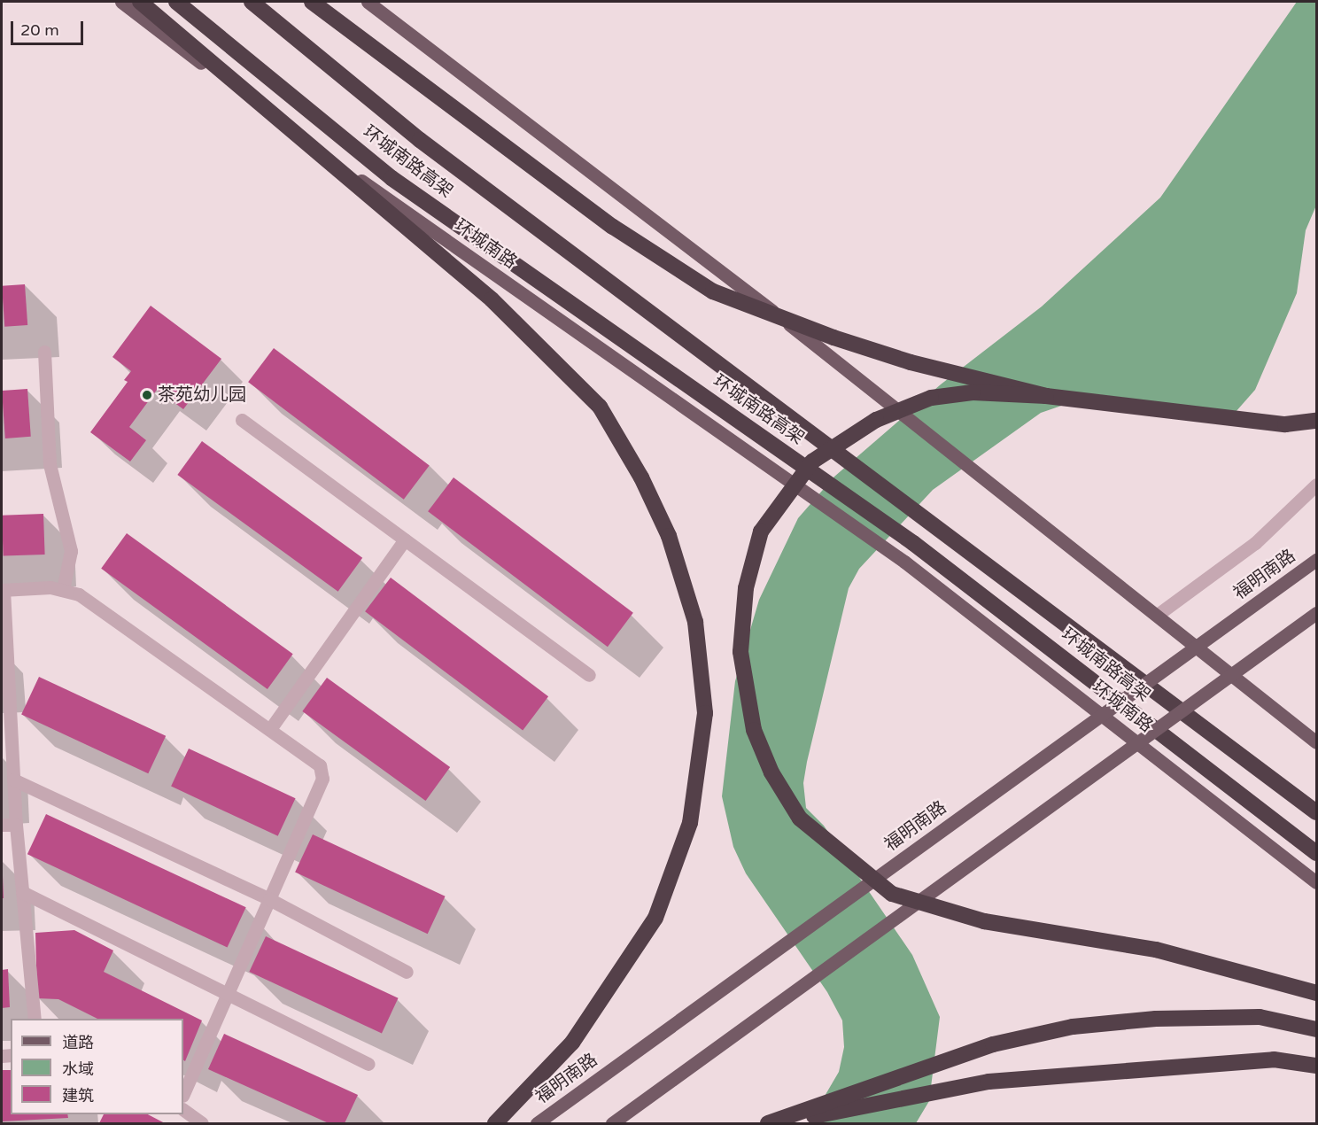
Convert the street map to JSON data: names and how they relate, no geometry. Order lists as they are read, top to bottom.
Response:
{
  "streets": {
    "highway": ["环城南路高架"],
    "main road": ["环城南路", "福明南路"]
  },
  "places": ["茶苑幼儿园"],
  "legend": ["道路", "水域", "建筑"],
  "scale_bar": "20 m"
}
